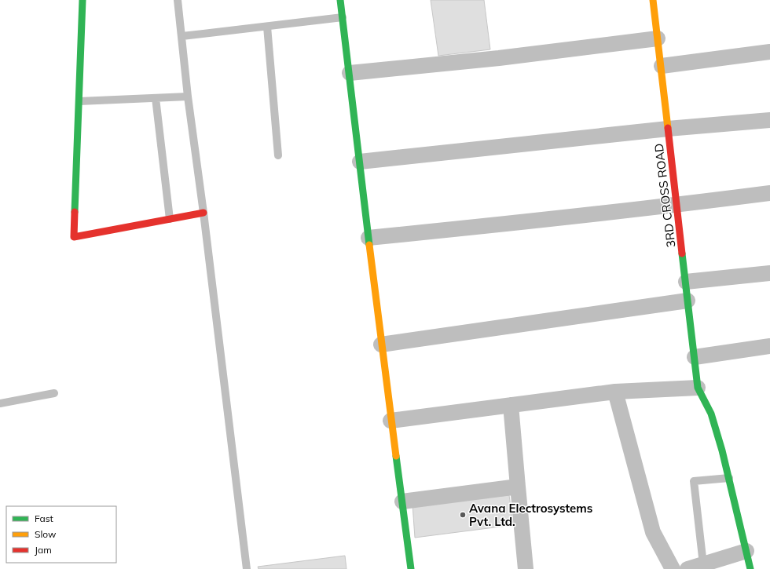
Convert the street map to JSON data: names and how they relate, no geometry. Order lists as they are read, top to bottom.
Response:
{
  "streets": {
    "street": ["3RD CROSS ROAD"]
  },
  "places": ["Avana Electrosystems Pvt. Ltd."],
  "legend": ["Fast", "Slow", "Jam"]
}
